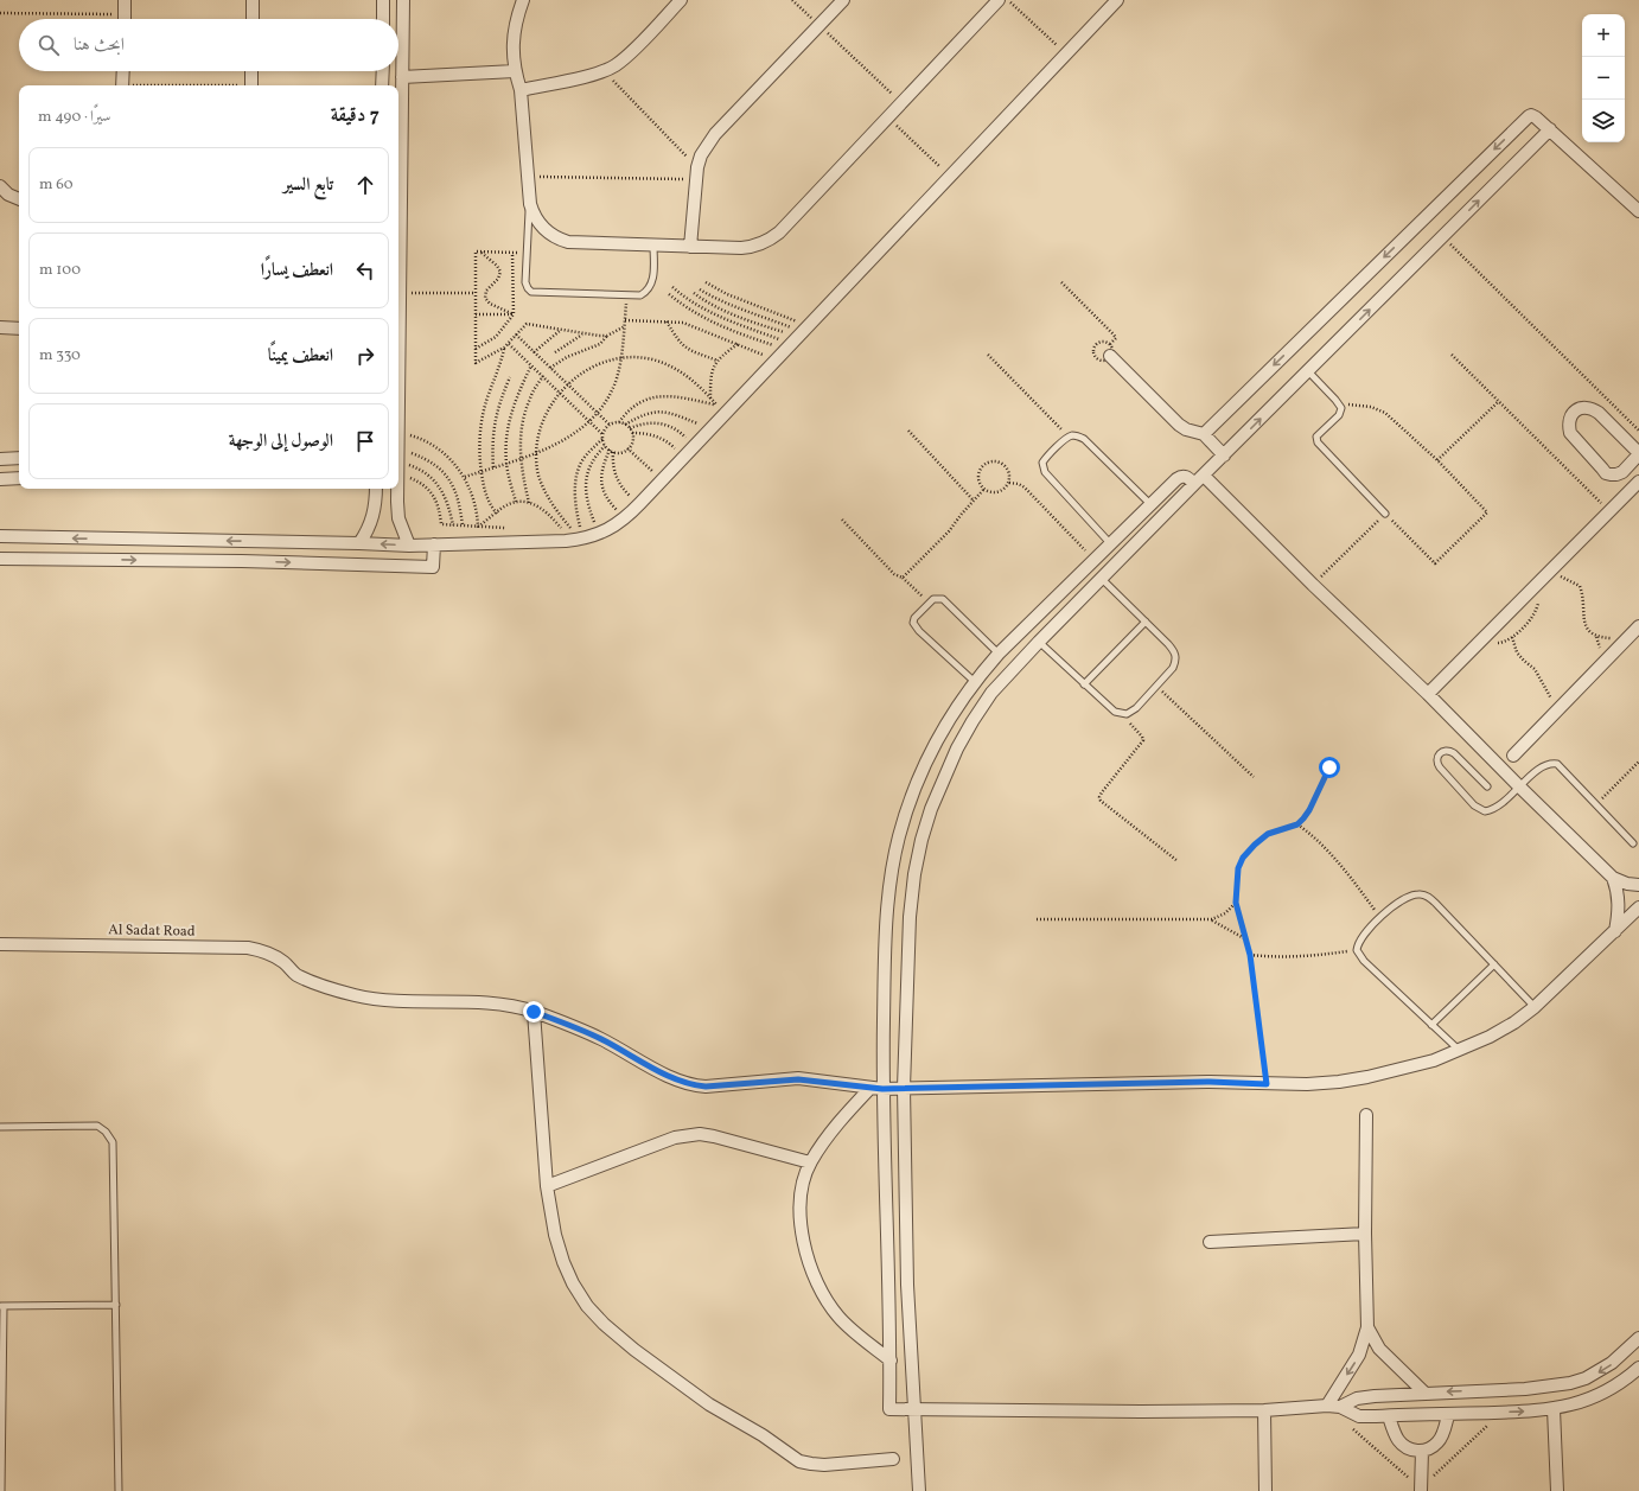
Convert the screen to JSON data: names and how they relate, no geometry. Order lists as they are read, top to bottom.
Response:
{
  "streets": {
    "street": ["Al Sadat Road"]
  },
  "page": {
    "map_buttons": ["+", "−"],
    "search": "ابحث هنا",
    "heading": ["7 دقيقة", "سيرًا · 490 m"],
    "list": [
      ["تابع السير", "60 m"],
      ["انعطف يسارًا", "100 m"],
      ["انعطف يمينًا", "330 m"],
      "الوصول إلى الوجهة"
    ]
  }
}
